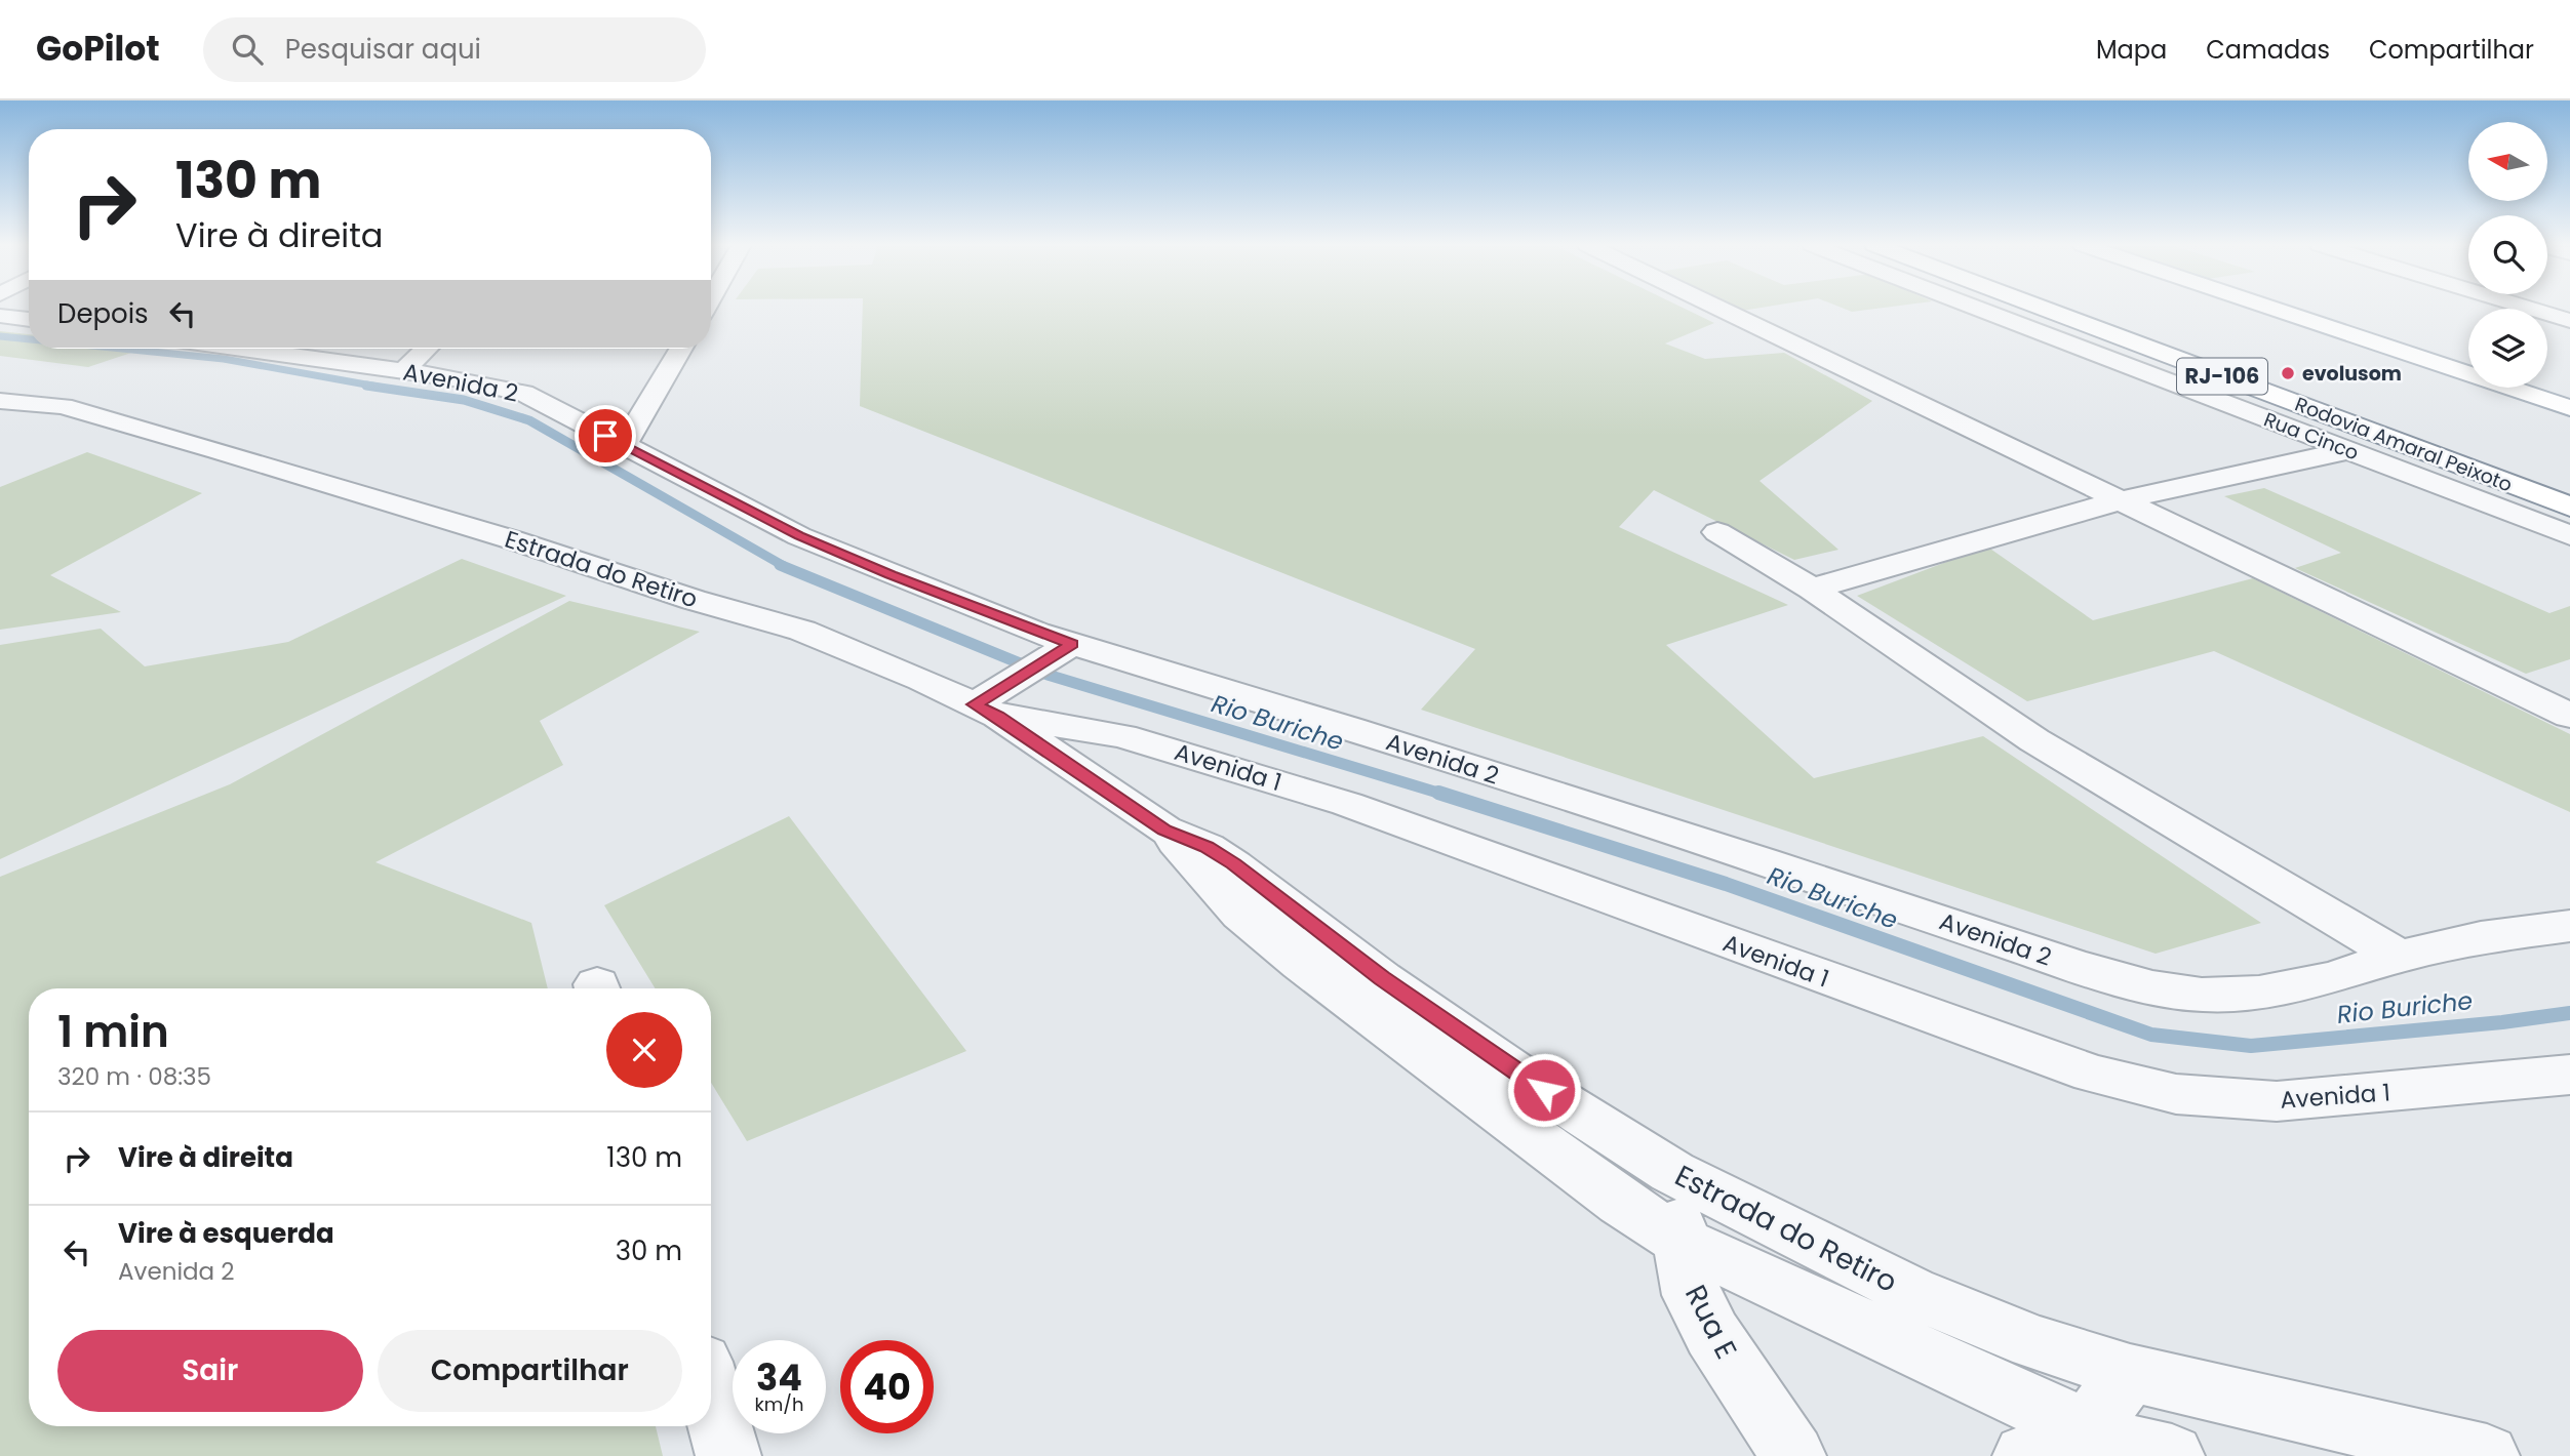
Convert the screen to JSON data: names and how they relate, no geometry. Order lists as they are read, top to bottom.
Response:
{
  "streets": {
    "main road": ["RJ-106", "Rodovia Amaral Peixoto"],
    "street": [
      "Avenida 2",
      "Rua Cinco",
      "Estrada do Retiro",
      "Avenida 1",
      "Rua E"
    ]
  },
  "crossings": [
    ["Estrada do Retiro", "Avenida 1"],
    ["Estrada do Retiro", "Rua E"]
  ],
  "water": ["Rio Buriche"],
  "places": ["evolusom"],
  "north": "left",
  "page": {
    "header": "GoPilot",
    "search": "Pesquisar aqui",
    "nav": ["Mapa", "Camadas", "Compartilhar"],
    "turn": ["130 m", "Vire à direita"],
    "then": "Depois",
    "heading": ["1 min", "320 m · 08:35"],
    "list": [
      {
        "name": "Vire à direita",
        "value": "130 m"
      },
      {
        "name": "Vire à esquerda",
        "note": "Avenida 2",
        "value": "30 m"
      }
    ],
    "buttons": ["Sair", "Compartilhar"],
    "speed": "34 km/h",
    "limit": "40"
  }
}
